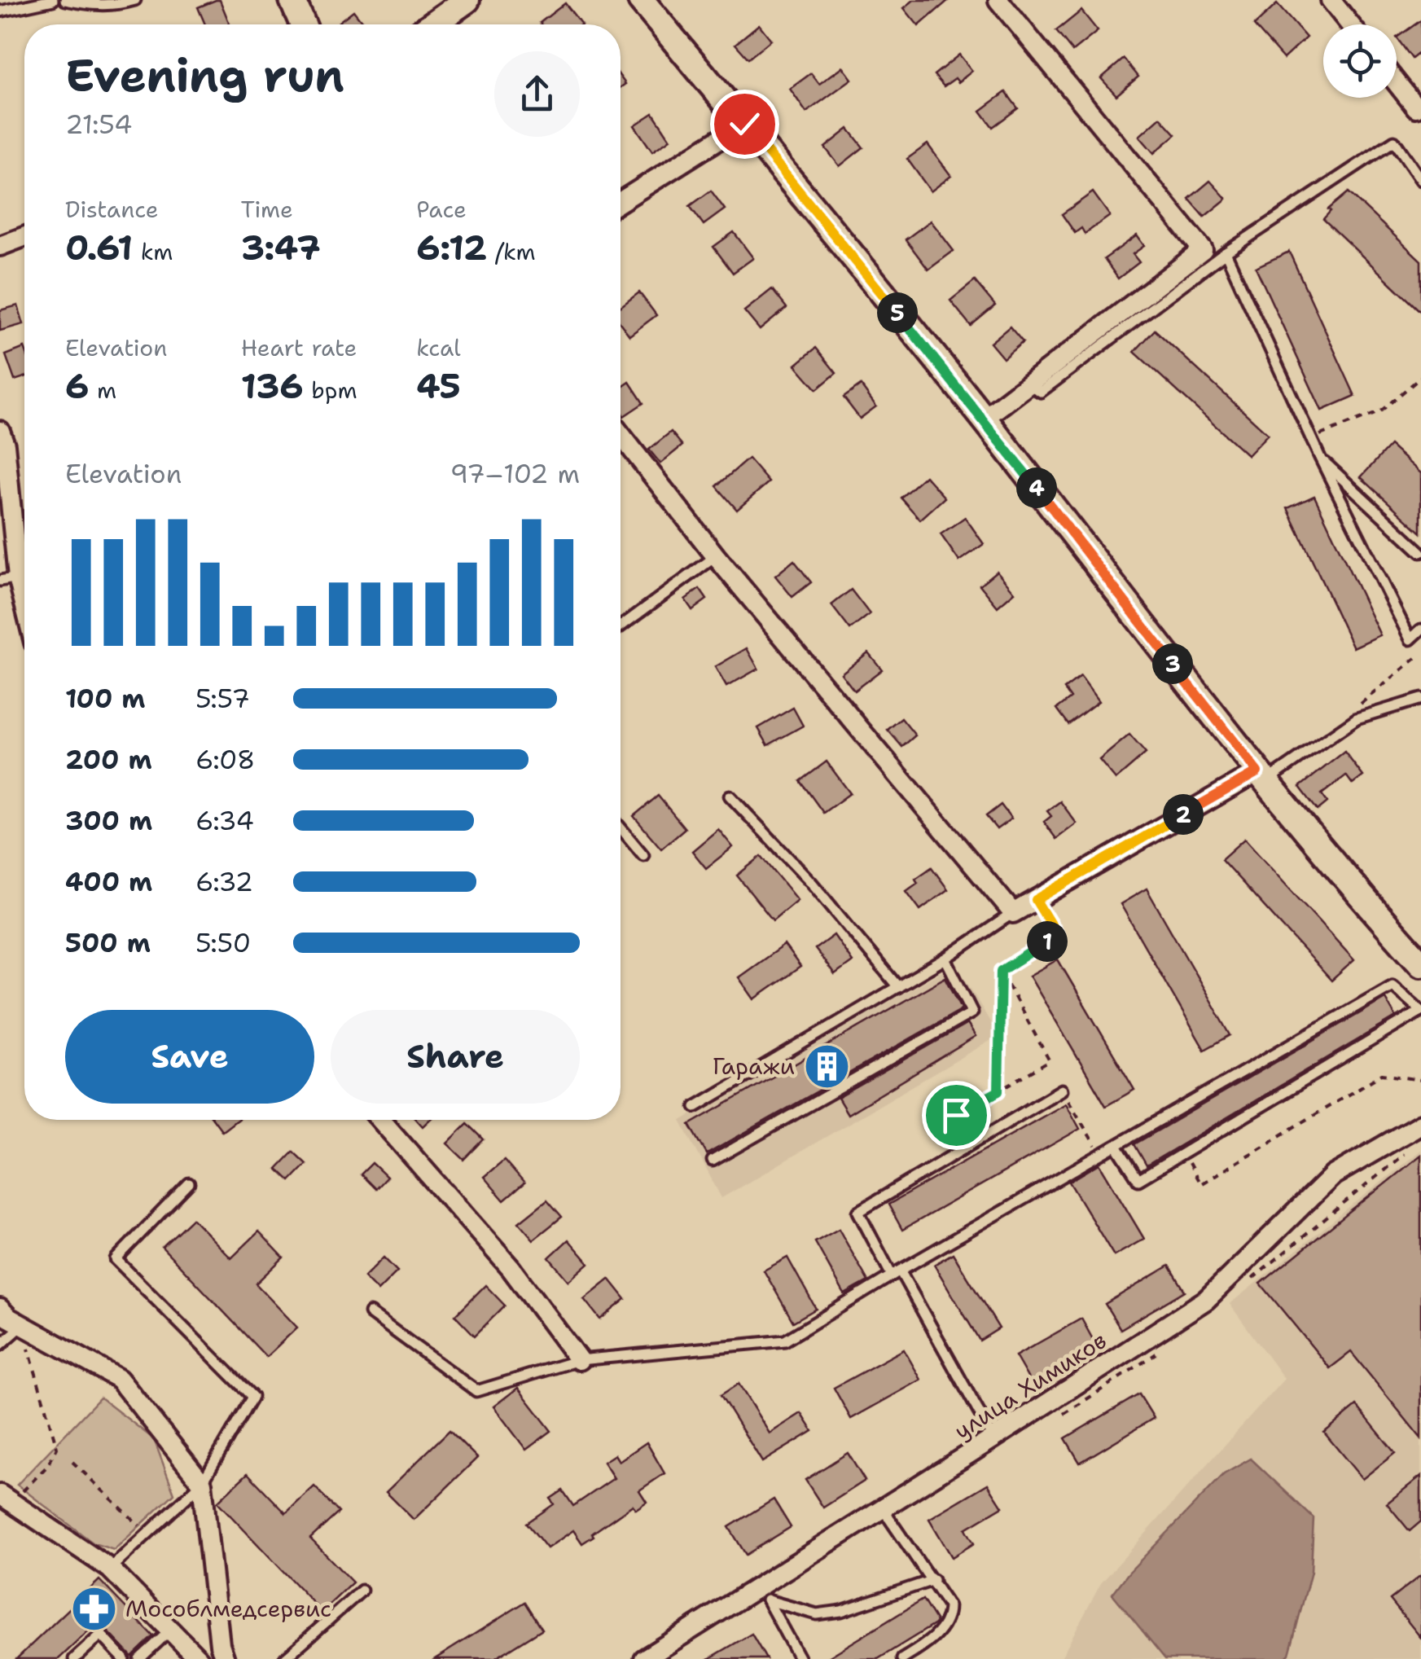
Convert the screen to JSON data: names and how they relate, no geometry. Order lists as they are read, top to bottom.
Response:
{
  "streets": {
    "street": ["улица Химиков"]
  },
  "places": {
    "building": ["Гаражи"],
    "pharmacy": ["Мособлмедсервис"]
  },
  "page": {
    "heading": ["Evening run", "21:54"],
    "stats": [
      ["Distance", "0.61 km"],
      ["Time", "3:47"],
      ["Pace", "6:12 /km"],
      ["Elevation", "6 m"],
      ["Heart rate", "136 bpm"],
      ["kcal", "45"]
    ],
    "pins": [
      "5",
      "4",
      "3",
      "2",
      "1"
    ],
    "chart": ["Elevation", "97–102 m"],
    "list": [
      {
        "name": "100 m",
        "note": "5:57"
      },
      {
        "name": "200 m",
        "note": "6:08"
      },
      {
        "name": "300 m",
        "note": "6:34"
      },
      {
        "name": "400 m",
        "note": "6:32"
      },
      {
        "name": "500 m",
        "note": "5:50"
      }
    ],
    "buttons": ["Save", "Share"]
  }
}
